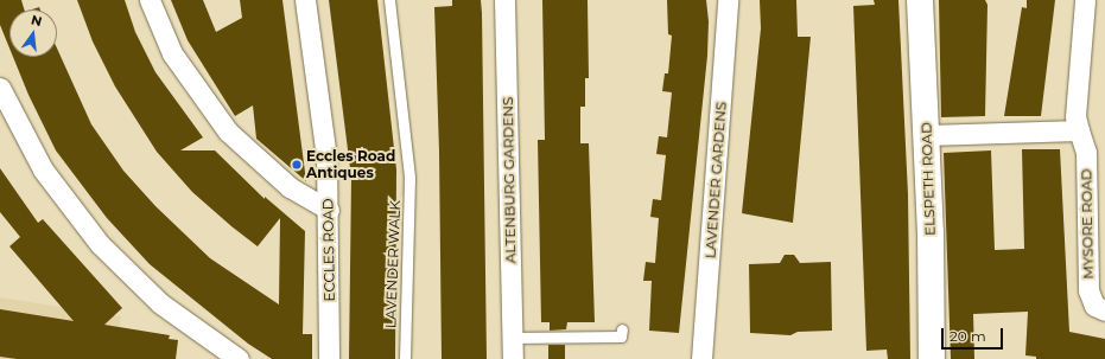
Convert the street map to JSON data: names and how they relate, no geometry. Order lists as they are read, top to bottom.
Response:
{
  "streets": {
    "highway": ["ELSPETH ROAD"],
    "street": [
      "ALTENBURG GARDENS",
      "LAVENDER GARDENS",
      "MYSORE ROAD",
      "ECCLES ROAD"
    ],
    "lane": ["LAVENDER WALK"]
  },
  "places": ["Eccles Road Antiques"],
  "scale_bar": "20 m",
  "north": "top"
}
